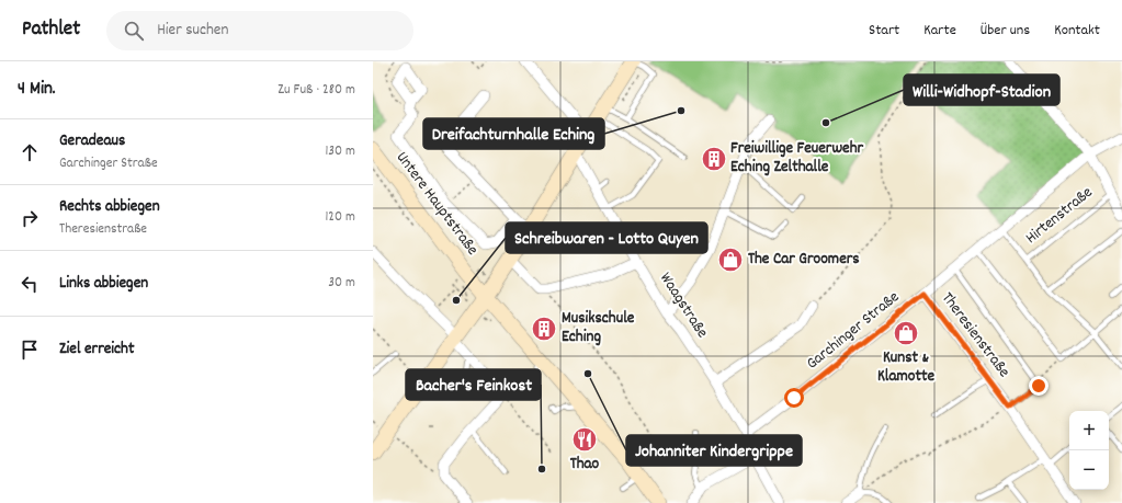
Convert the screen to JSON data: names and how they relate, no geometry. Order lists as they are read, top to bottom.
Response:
{
  "streets": {
    "street": [
      "Untere Hauptstraße",
      "Hirtenstraße",
      "Waagstraße",
      "Garchinger Straße",
      "Theresienstraße"
    ]
  },
  "crossings": [
    ["Hirtenstraße", "Garchinger Straße"],
    ["Waagstraße", "Garchinger Straße"],
    ["Garchinger Straße", "Theresienstraße"]
  ],
  "places": {
    "other": [
      "Dreifachturnhalle Eching",
      "Willi-Widhopf-Stadion",
      "Schreibwaren - Lotto Quyen",
      "Johanniter Kindergrippe",
      "Bacher's Feinkost"
    ],
    "building": ["Freiwillige Feuerwehr Eching Zelthalle", "Musikschule Eching"],
    "shop": ["The Car Groomers", "Kunst & Klamotte"],
    "restaurant": ["Thao"]
  },
  "page": {
    "header": "Pathlet",
    "search": "Hier suchen",
    "nav": [
      "Start",
      "Karte",
      "Über uns",
      "Kontakt"
    ],
    "heading": ["4 Min.", "Zu Fuß · 280 m"],
    "list": [
      ["Geradeaus", "Garchinger Straße", "130 m"],
      ["Rechts abbiegen", "Theresienstraße", "120 m"],
      ["Links abbiegen", "30 m"],
      "Ziel erreicht"
    ],
    "map_buttons": ["+", "−"]
  }
}
